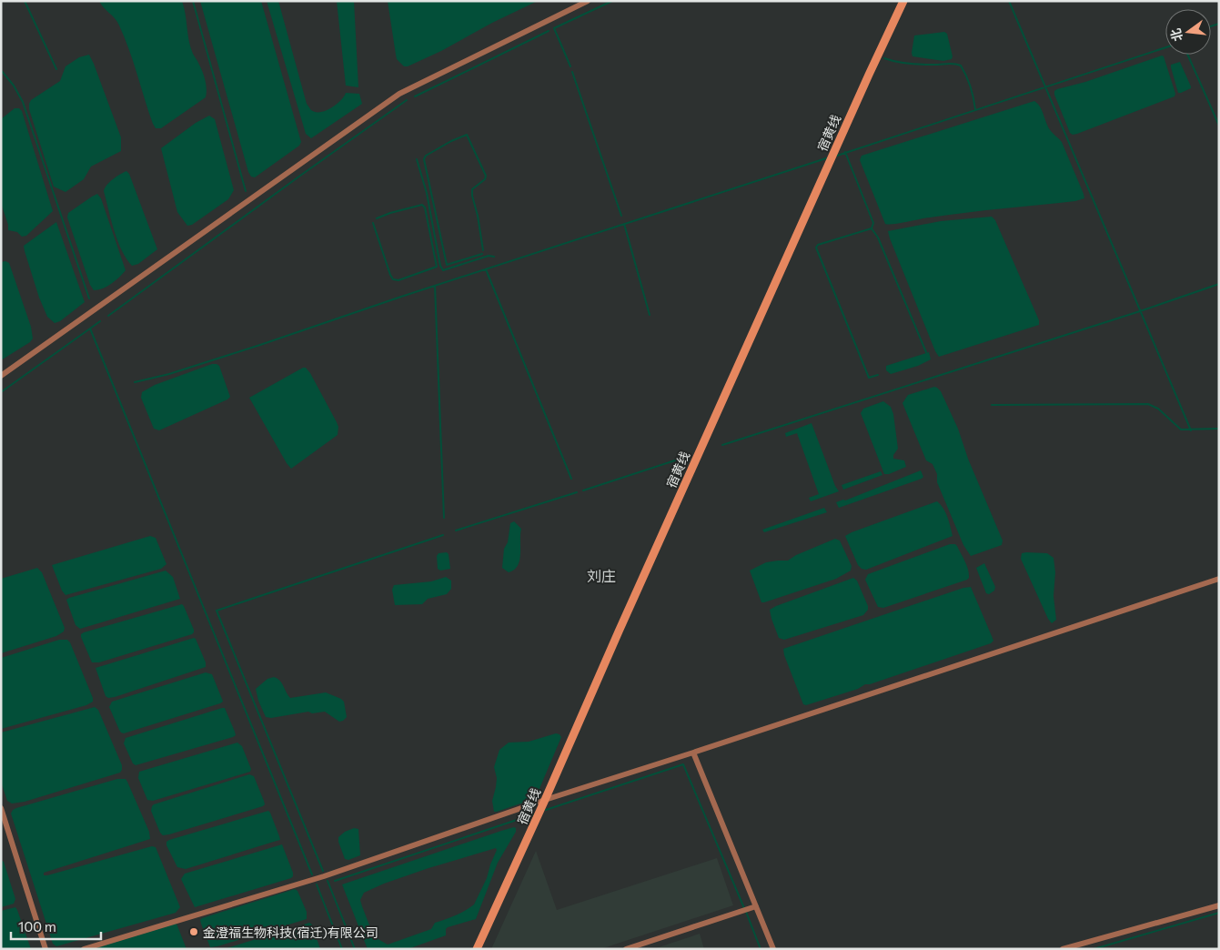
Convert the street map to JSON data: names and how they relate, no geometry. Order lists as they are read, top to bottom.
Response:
{
  "streets": {
    "main road": ["宿黄线"]
  },
  "districts": ["刘庄"],
  "places": ["金澄福生物科技(宿迁)有限公司"],
  "scale_bar": "100 m",
  "north": "left"
}
